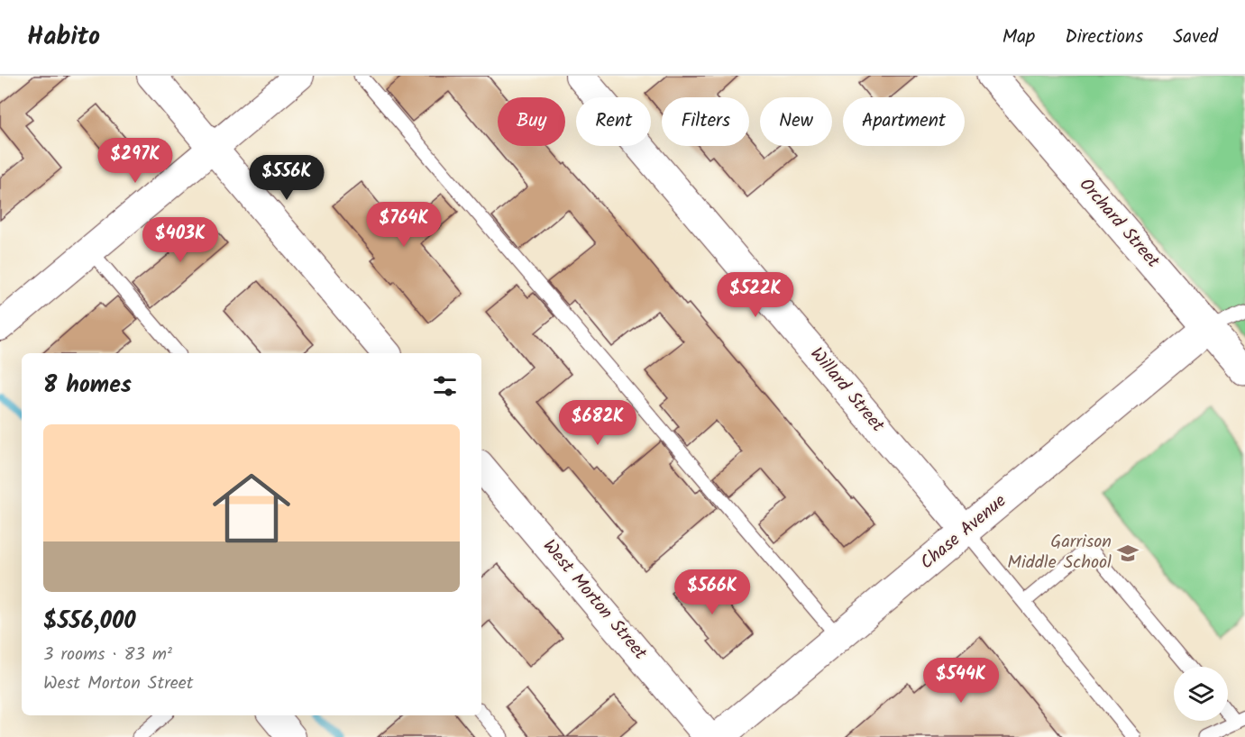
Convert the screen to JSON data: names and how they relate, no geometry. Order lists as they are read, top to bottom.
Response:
{
  "streets": {
    "street": [
      "Orchard Street",
      "Willard Street",
      "Chase Avenue",
      "West Morton Street"
    ]
  },
  "crossings": [
    ["Orchard Street", "Chase Avenue"],
    ["Willard Street", "Chase Avenue"]
  ],
  "places": {
    "school or university": ["Garrison Middle School"]
  },
  "page": {
    "header": "Habito",
    "nav": ["Map", "Directions", "Saved"],
    "chip": [
      "Buy",
      "Rent",
      "Filters",
      "New",
      "Apartment"
    ],
    "price": [
      "$297K",
      "$556K",
      "$764K",
      "$403K",
      "$522K",
      "$682K",
      "$566K",
      "$544K"
    ],
    "heading": "8 homes",
    "list": [
      {
        "name": "$556,000",
        "note": "3 rooms · 83 m² · West Morton Street"
      }
    ]
  }
}
